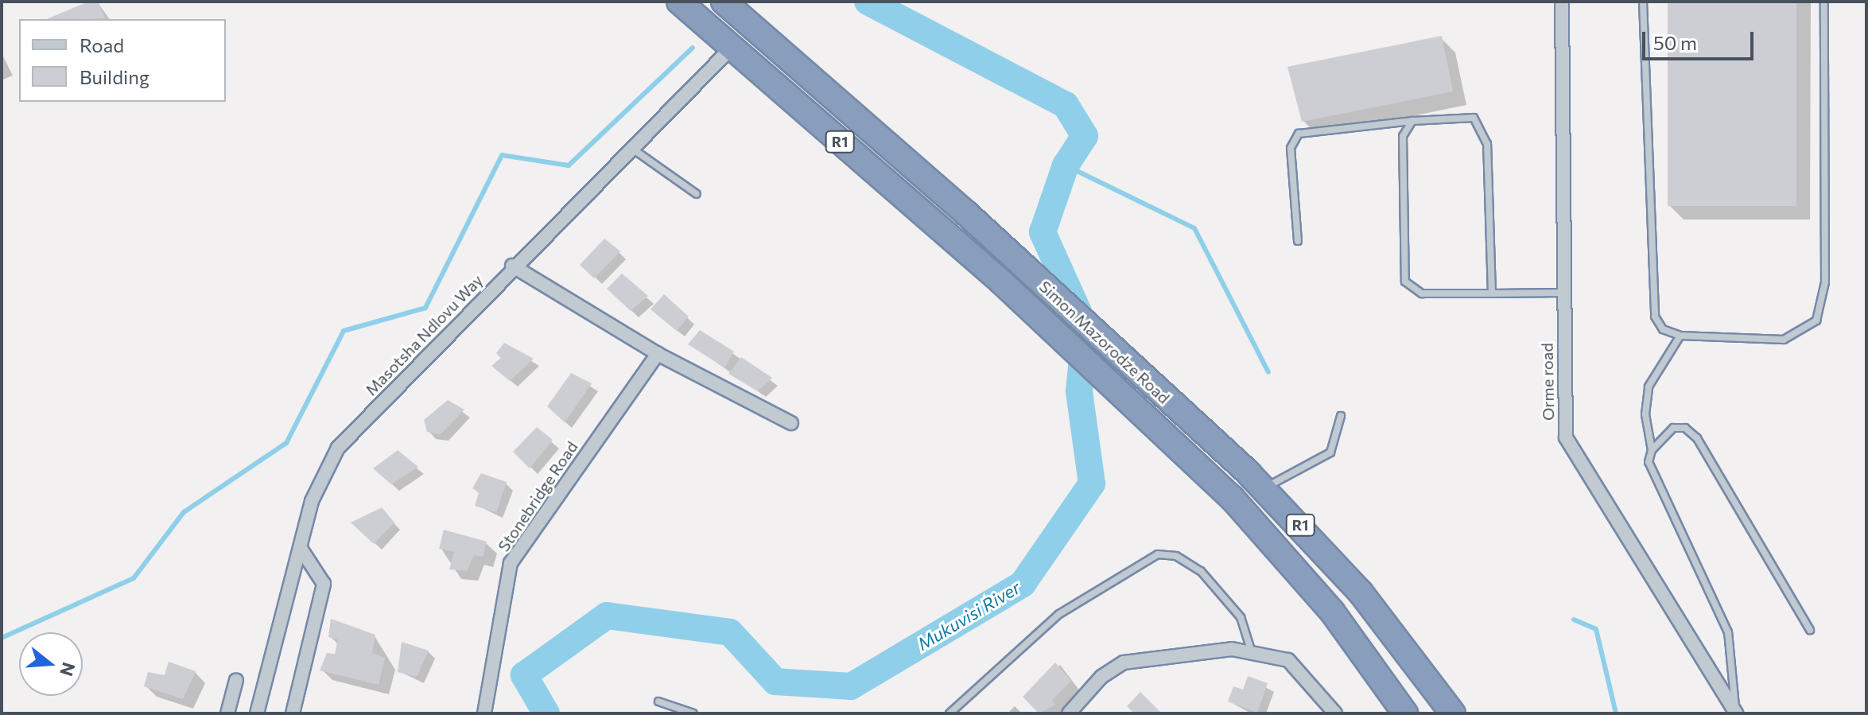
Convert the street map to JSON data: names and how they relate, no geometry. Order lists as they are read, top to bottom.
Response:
{
  "streets": {
    "highway": ["R1", "Simon Mazorodze Road"],
    "street": ["Masotsha Ndlovu Way", "Orme road", "Stonebridge Road"]
  },
  "crossings": [
    ["Masotsha Ndlovu Way", "Simon Mazorodze Road"]
  ],
  "water": ["Mukuvisi River"],
  "legend": ["Road", "Building"],
  "scale_bar": "50 m",
  "north": "right"
}
